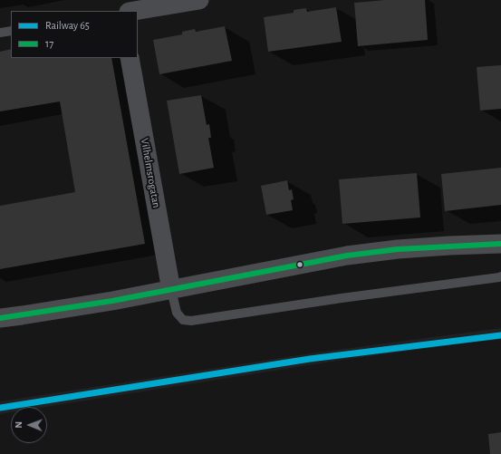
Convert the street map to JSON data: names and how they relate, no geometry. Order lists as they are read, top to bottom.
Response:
{
  "streets": {
    "street": ["Vilhelmsrogatan"]
  },
  "lines": ["transit line 17", "rail line 65"],
  "legend": ["Railway 65", "17"],
  "north": "left"
}
